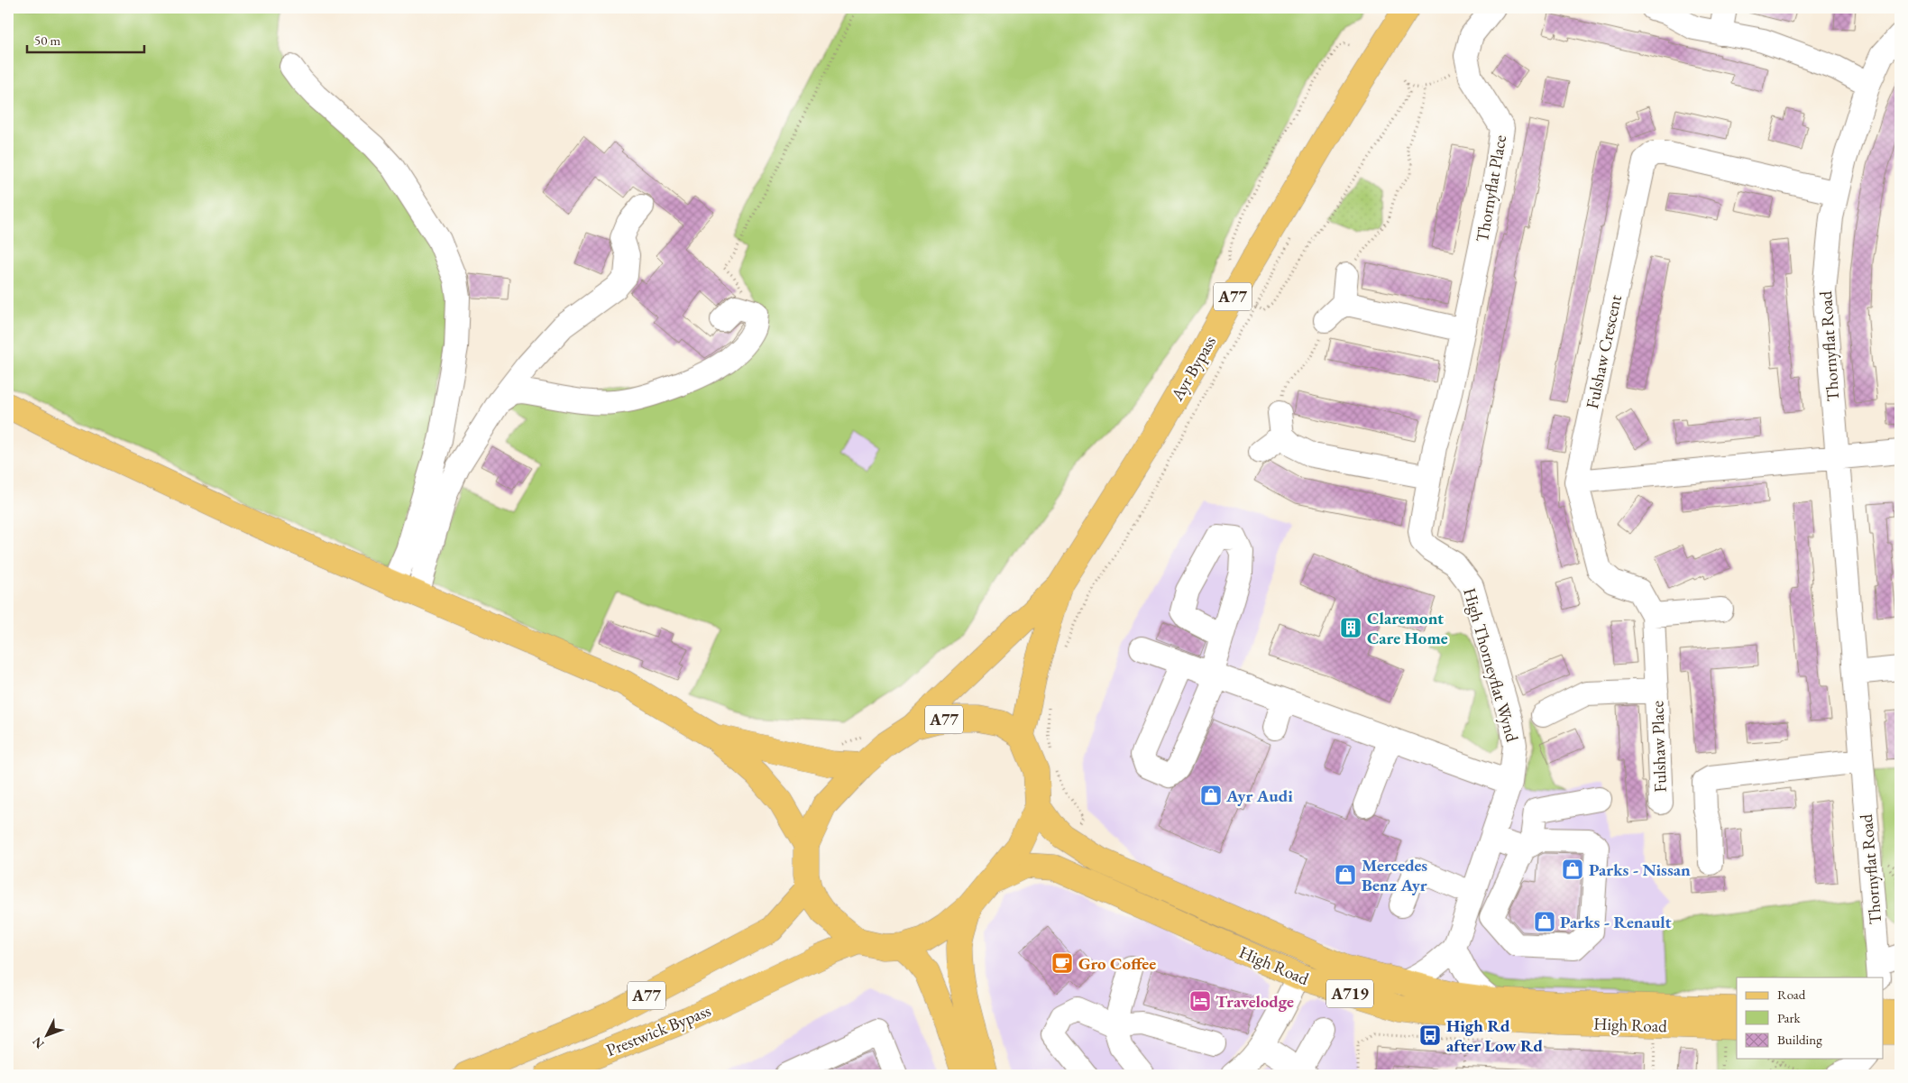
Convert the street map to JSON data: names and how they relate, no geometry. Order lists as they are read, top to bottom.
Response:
{
  "streets": {
    "main road": [
      "A77",
      "Ayr Bypass",
      "High Road",
      "A719",
      "Prestwick Bypass"
    ],
    "street": [
      "Thornyflat Place",
      "Thornyflat Road",
      "Fulshaw Crescent",
      "High Thorneyflat Wynd",
      "Fulshaw Place"
    ]
  },
  "crossings": [
    ["Thornyflat Place", "High Thorneyflat Wynd"],
    ["A77", "Ayr Bypass"],
    ["A77", "High Road"],
    ["A77", "Prestwick Bypass"],
    ["Thornyflat Road", "Fulshaw Crescent"],
    ["Fulshaw Crescent", "Fulshaw Place"]
  ],
  "places": {
    "building": ["Claremont Care Home"],
    "shop": [
      "Ayr Audi",
      "Parks - Nissan",
      "Mercedes Benz Ayr",
      "Parks - Renault"
    ],
    "cafe": ["Gro Coffee"],
    "hotel": ["Travelodge"],
    "bus stop": ["High Rd after Low Rd"]
  },
  "legend": ["Road", "Park", "Building"],
  "scale_bar": "50 m",
  "north": "bottom left"
}
